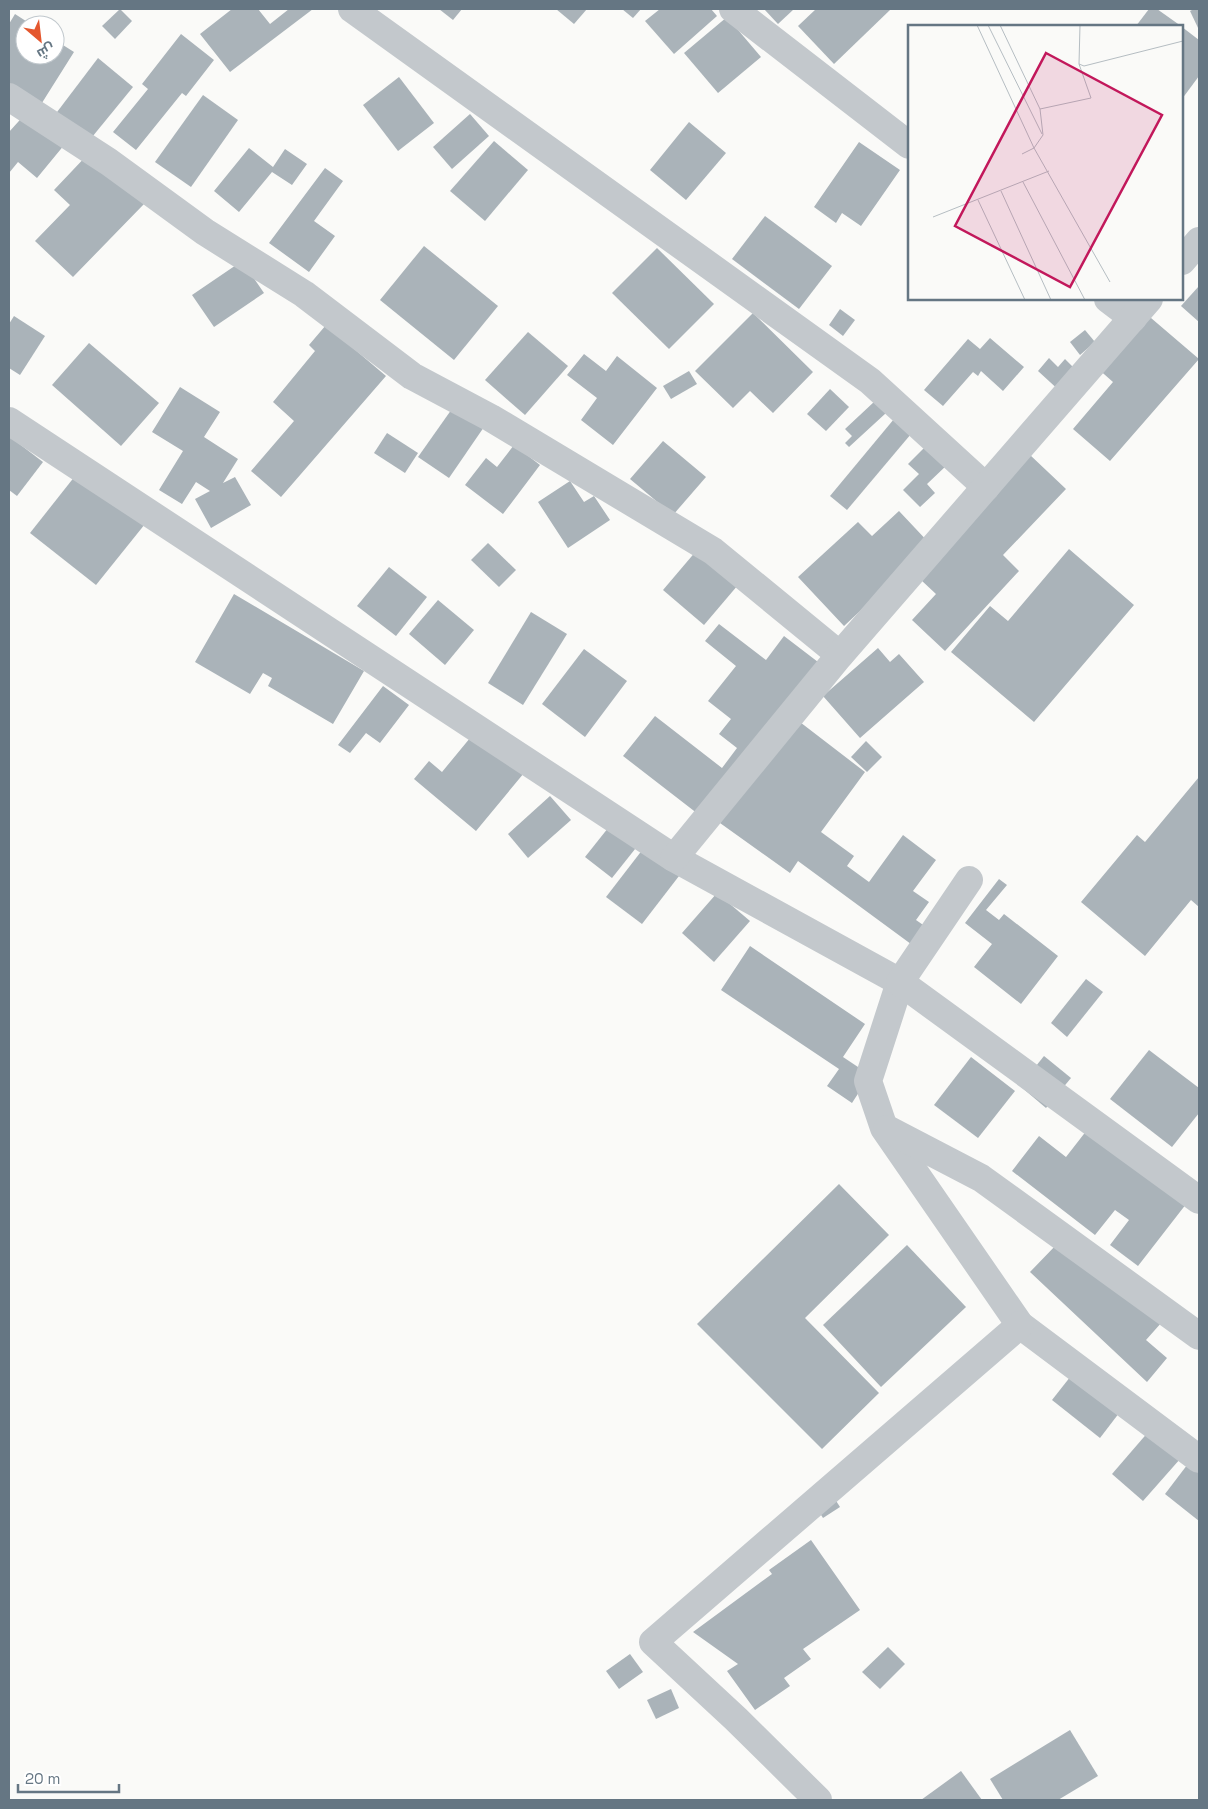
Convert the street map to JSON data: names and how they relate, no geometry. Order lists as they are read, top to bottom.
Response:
{
  "scale_bar": "20 m",
  "north": "bottom right"
}
